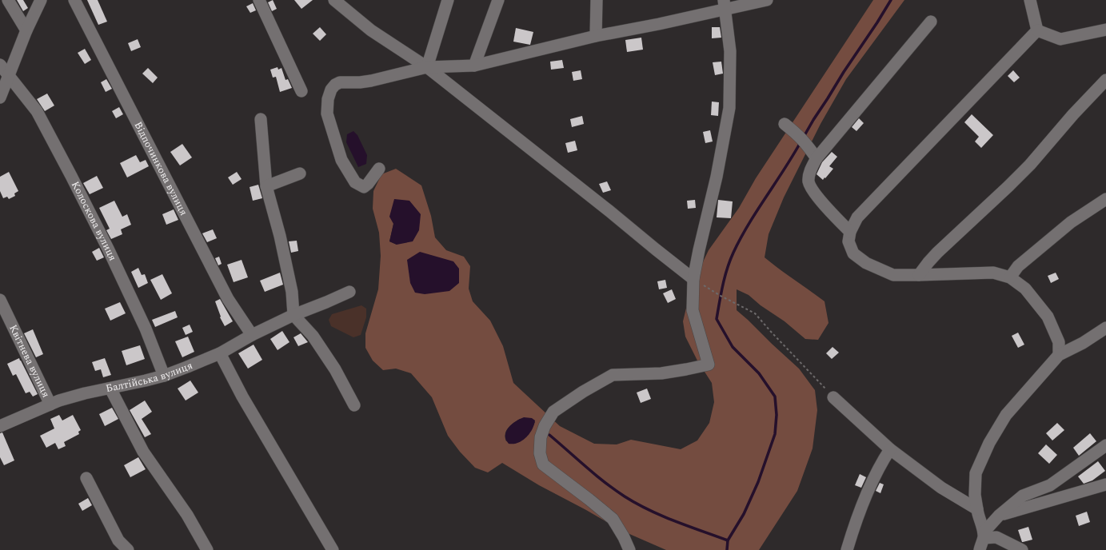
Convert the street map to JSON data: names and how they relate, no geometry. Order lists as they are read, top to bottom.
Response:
{
  "streets": {
    "street": [
      "Відпочинкова вулиця",
      "Колоскова вулиця",
      "Квітнева вулиця",
      "Балтійська вулиця"
    ]
  },
  "crossings": [
    ["Відпочинкова вулиця", "Балтійська вулиця"],
    ["Колоскова вулиця", "Балтійська вулиця"],
    ["Квітнева вулиця", "Балтійська вулиця"]
  ]
}
